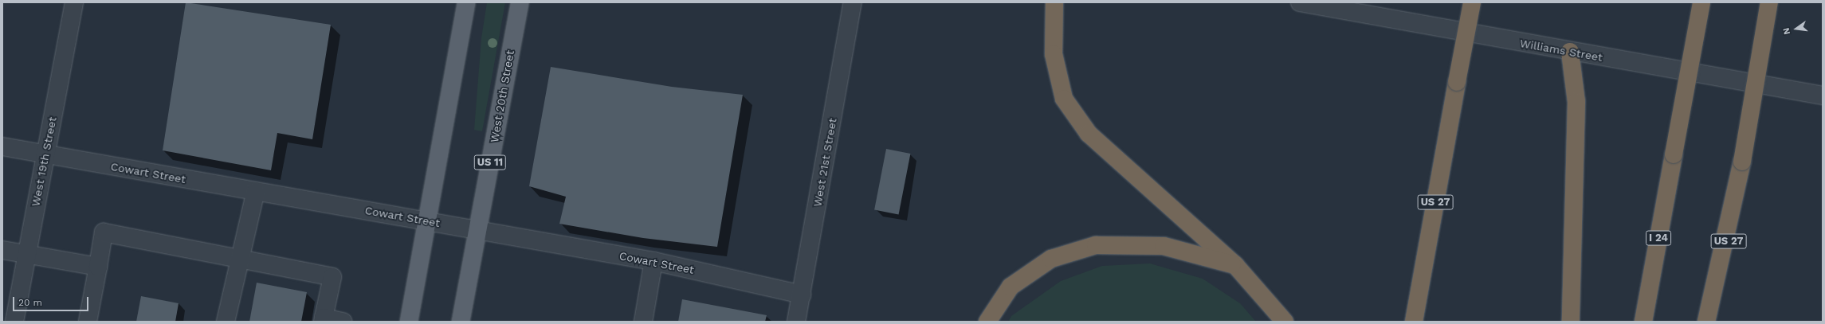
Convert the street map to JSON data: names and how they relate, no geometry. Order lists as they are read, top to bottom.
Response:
{
  "streets": {
    "highway": ["US 27", "I 24"],
    "main road": ["West 20th Street", "US 11"],
    "street": [
      "Williams Street",
      "West 19th Street",
      "West 21st Street",
      "Cowart Street"
    ]
  },
  "crossings": [
    ["West 20th Street", "Cowart Street"],
    ["West 19th Street", "Cowart Street"],
    ["West 21st Street", "Cowart Street"]
  ],
  "scale_bar": "20 m",
  "north": "left"
}
